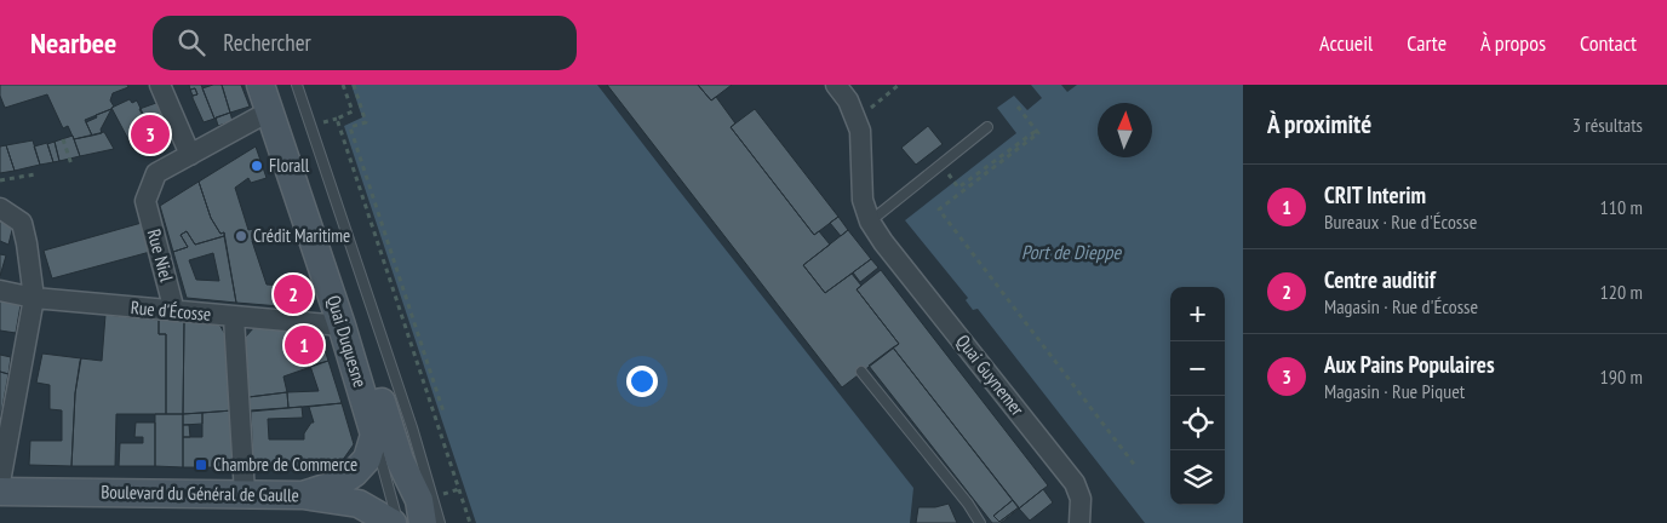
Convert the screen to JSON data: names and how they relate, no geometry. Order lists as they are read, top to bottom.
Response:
{
  "streets": {
    "main road": ["Quai Duquesne", "Boulevard du Général de Gaulle"],
    "street": ["Rue Niel", "Rue d'Écosse", "Quai Guynemer"]
  },
  "crossings": [
    ["Rue Niel", "Rue d'Écosse"],
    ["Rue d'Écosse", "Quai Duquesne"]
  ],
  "water": ["Port de Dieppe"],
  "places": {
    "other": ["Florall", "Crédit Maritime"],
    "transit": ["Chambre de Commerce"]
  },
  "north": "top",
  "page": {
    "header": "Nearbee",
    "search": "Rechercher",
    "nav": [
      "Accueil",
      "Carte",
      "À propos",
      "Contact"
    ],
    "heading": ["À proximité", "3 résultats"],
    "pins": ["3", "2", "1"],
    "list": [
      {
        "mark": "1",
        "name": "CRIT Interim",
        "note": "Bureaux · Rue d'Écosse",
        "value": "110 m"
      },
      {
        "mark": "2",
        "name": "Centre auditif",
        "note": "Magasin · Rue d'Écosse",
        "value": "120 m"
      },
      {
        "mark": "3",
        "name": "Aux Pains Populaires",
        "note": "Magasin · Rue Piquet",
        "value": "190 m"
      }
    ],
    "map_buttons": ["+", "−"]
  }
}
